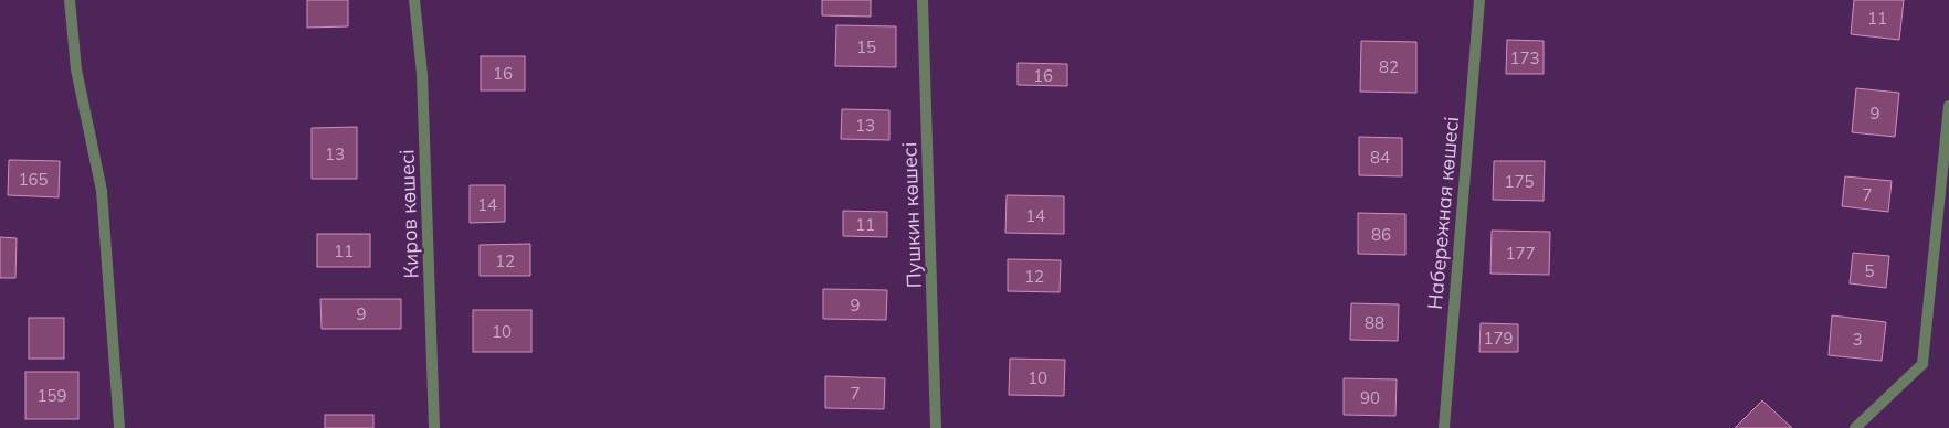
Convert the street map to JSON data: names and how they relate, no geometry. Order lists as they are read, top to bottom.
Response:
{
  "streets": {
    "street": ["Набережная көшесі", "Киров көшесі", "Пушкин көшесі"]
  },
  "house_numbers": [
    "11",
    "15",
    "173",
    "82",
    "16",
    "16",
    "9",
    "13",
    "13",
    "84",
    "165",
    "175",
    "7",
    "14",
    "14",
    "11",
    "86",
    "11",
    "177",
    "12",
    "5",
    "12",
    "9",
    "9",
    "88",
    "10",
    "179",
    "3",
    "10",
    "7",
    "159",
    "90"
  ]
}
